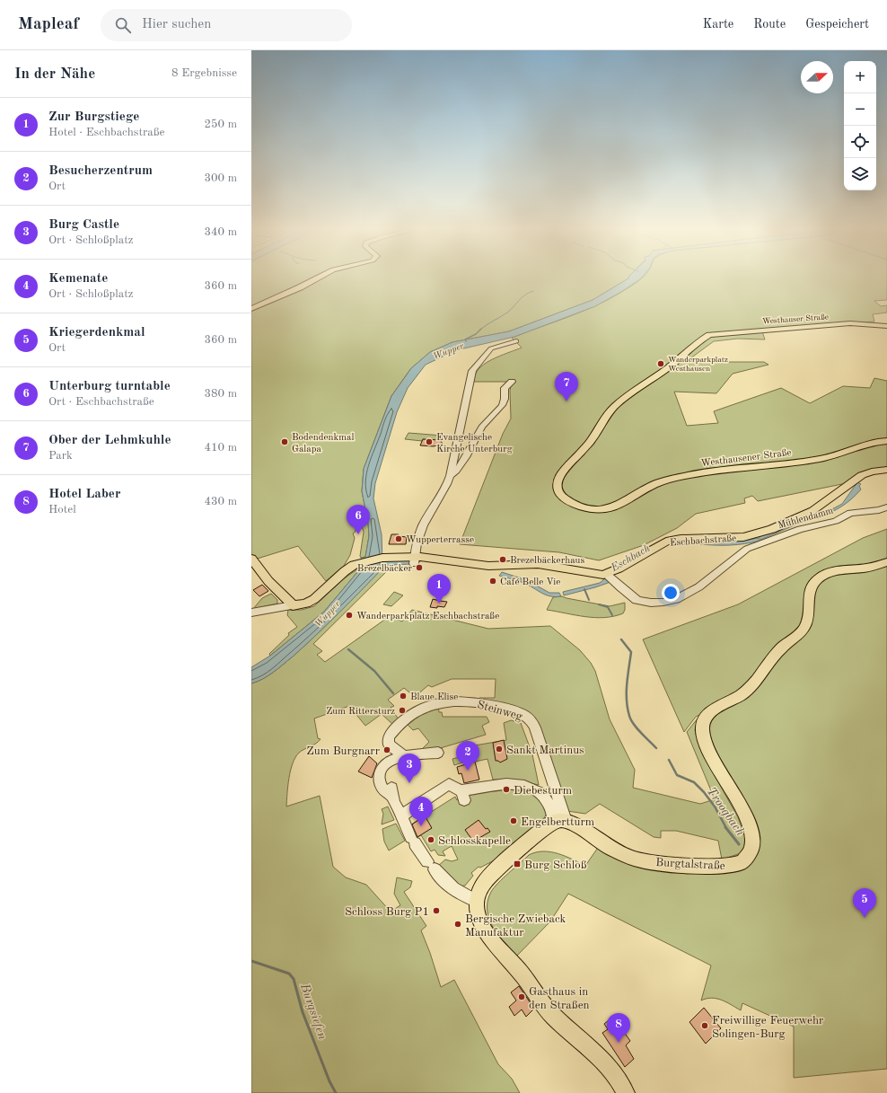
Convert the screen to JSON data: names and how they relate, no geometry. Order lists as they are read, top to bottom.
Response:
{
  "streets": {
    "main road": [
      "Westhauser Straße",
      "Westhausener Straße",
      "Eschbachstraße",
      "Burgtalstraße"
    ],
    "street": ["Mühlendamm", "Steinweg"]
  },
  "crossings": [
    ["Westhauser Straße", "Westhausener Straße"],
    ["Mühlendamm", "Eschbachstraße"],
    ["Steinweg", "Burgtalstraße"]
  ],
  "water": [
    "Wupper",
    "Eschbach",
    "Troogbach",
    "Burgsiefen"
  ],
  "places": {
    "other": [
      "Wanderparkplatz Westhausen",
      "Bodendenkmal Galapa",
      "Evangelische Kirche Unterburg",
      "Wupperterrasse",
      "Brezelbäckerhaus",
      "Brezelbäcker",
      "Café Belle Vie",
      "Wanderparkplatz Eschbachstraße",
      "Blaue Elise",
      "Zum Rittersturz",
      "Sankt Martinus",
      "Zum Burgnarr",
      "Diebesturm",
      "Engelbertturm",
      "Schlosskapelle",
      "Schloss Burg P1",
      "Bergische Zwieback Manufaktur",
      "Gasthaus in den Straßen",
      "Freiwillige Feuerwehr Solingen-Burg"
    ],
    "transit": ["Burg Schloß"]
  },
  "north": "right",
  "page": {
    "header": "Mapleaf",
    "search": "Hier suchen",
    "nav": ["Karte", "Route", "Gespeichert"],
    "heading": ["In der Nähe", "8 Ergebnisse"],
    "map_buttons": ["+", "−"],
    "list": [
      {
        "mark": "1",
        "name": "Zur Burgstiege",
        "note": "Hotel · Eschbachstraße",
        "value": "250 m"
      },
      {
        "mark": "2",
        "name": "Besucherzentrum",
        "note": "Ort",
        "value": "300 m"
      },
      {
        "mark": "3",
        "name": "Burg Castle",
        "note": "Ort · Schloßplatz",
        "value": "340 m"
      },
      {
        "mark": "4",
        "name": "Kemenate",
        "note": "Ort · Schloßplatz",
        "value": "360 m"
      },
      {
        "mark": "5",
        "name": "Kriegerdenkmal",
        "note": "Ort",
        "value": "360 m"
      },
      {
        "mark": "6",
        "name": "Unterburg turntable",
        "note": "Ort · Eschbachstraße",
        "value": "380 m"
      },
      {
        "mark": "7",
        "name": "Ober der Lehmkuhle",
        "note": "Park",
        "value": "410 m"
      },
      {
        "mark": "8",
        "name": "Hotel Laber",
        "note": "Hotel",
        "value": "430 m"
      }
    ],
    "pins": [
      "7",
      "6",
      "1",
      "2",
      "3",
      "4",
      "5",
      "8"
    ]
  }
}
